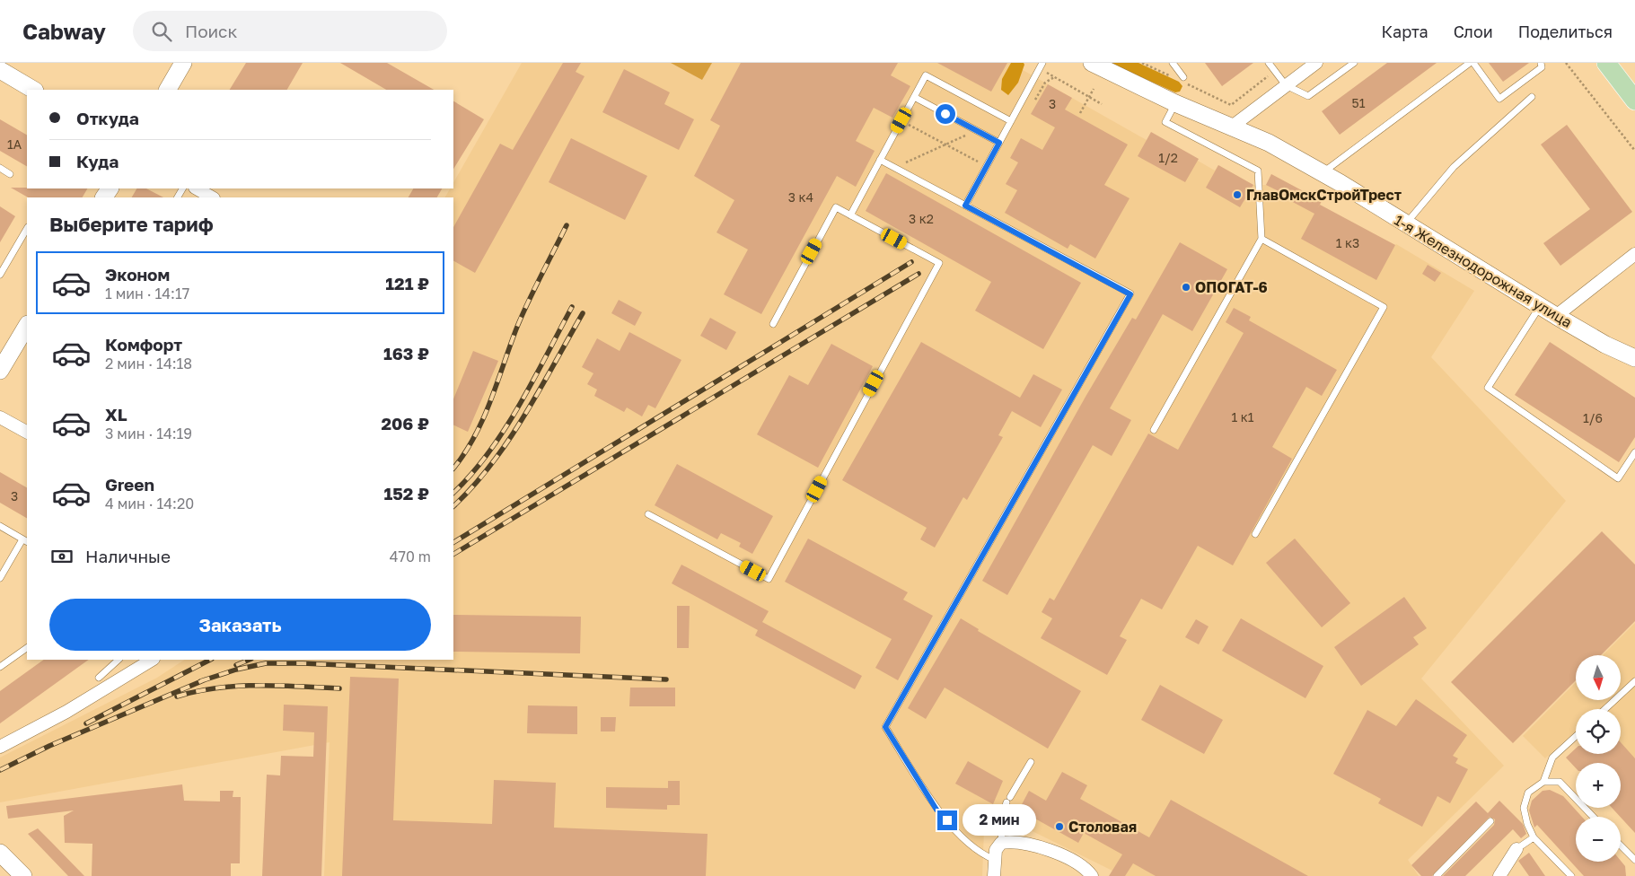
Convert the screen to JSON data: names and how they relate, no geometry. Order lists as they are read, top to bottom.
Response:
{
  "streets": {
    "street": ["1-я Железнодорожная улица"]
  },
  "places": ["ГлавОмскСтройТрест", "ОПОГАТ-6", "Столовая"],
  "house_numbers": [
    "51",
    "3",
    "1А",
    "1/2",
    "3 к4",
    "3 к2",
    "1 к3",
    "1 к1",
    "1/6",
    "3"
  ],
  "north": "bottom",
  "page": {
    "header": "Cabway",
    "search": "Поиск",
    "nav": ["Карта", "Слои", "Поделиться"],
    "banner": ["Откуда", "Куда"],
    "heading": "Выберите тариф",
    "list": [
      {
        "name": "Эконом",
        "note": "1 мин · 14:17",
        "value": "121 ₽"
      },
      {
        "name": "Комфорт",
        "note": "2 мин · 14:18",
        "value": "163 ₽"
      },
      {
        "name": "XL",
        "note": "3 мин · 14:19",
        "value": "206 ₽"
      },
      {
        "name": "Green",
        "note": "4 мин · 14:20",
        "value": "152 ₽"
      }
    ],
    "pay": ["Наличные", "470 m"],
    "buttons": "Заказать",
    "map_buttons": ["+", "−"],
    "bubble": "2 мин"
  }
}
